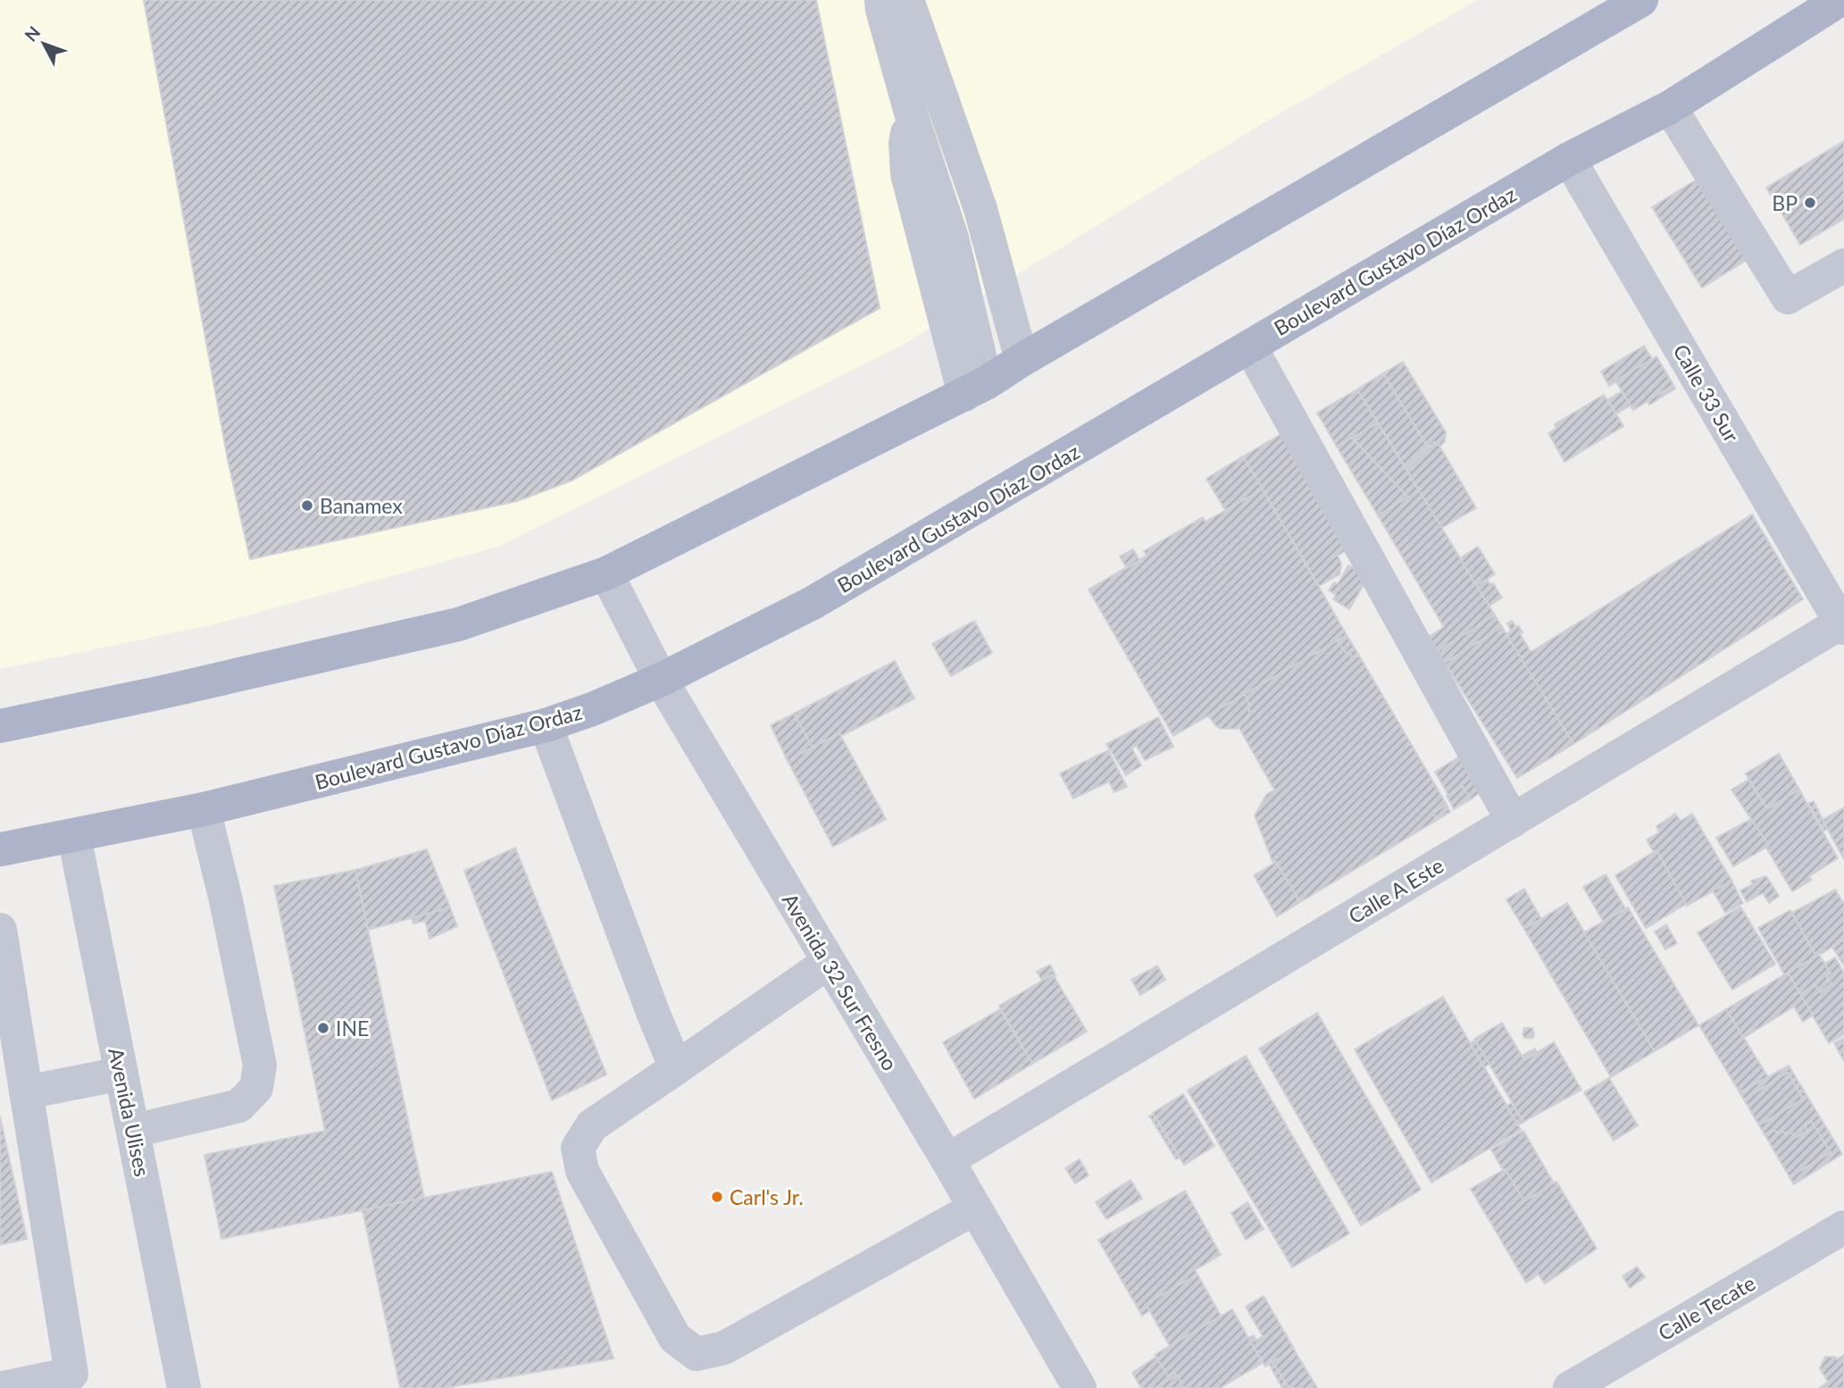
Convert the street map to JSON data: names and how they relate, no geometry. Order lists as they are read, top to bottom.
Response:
{
  "streets": {
    "main road": ["Boulevard Gustavo Díaz Ordaz"],
    "street": [
      "Calle 33 Sur",
      "Calle A Este",
      "Avenida 32 Sur Fresno",
      "Avenida Ulises",
      "Calle Tecate"
    ]
  },
  "crossings": [
    ["Boulevard Gustavo Díaz Ordaz", "Calle 33 Sur"],
    ["Boulevard Gustavo Díaz Ordaz", "Avenida 32 Sur Fresno"],
    ["Boulevard Gustavo Díaz Ordaz", "Avenida Ulises"],
    ["Calle 33 Sur", "Calle A Este"],
    ["Calle A Este", "Avenida 32 Sur Fresno"]
  ],
  "places": [
    "BP",
    "Banamex",
    "INE",
    "Carl's Jr."
  ],
  "north": "top left"
}
